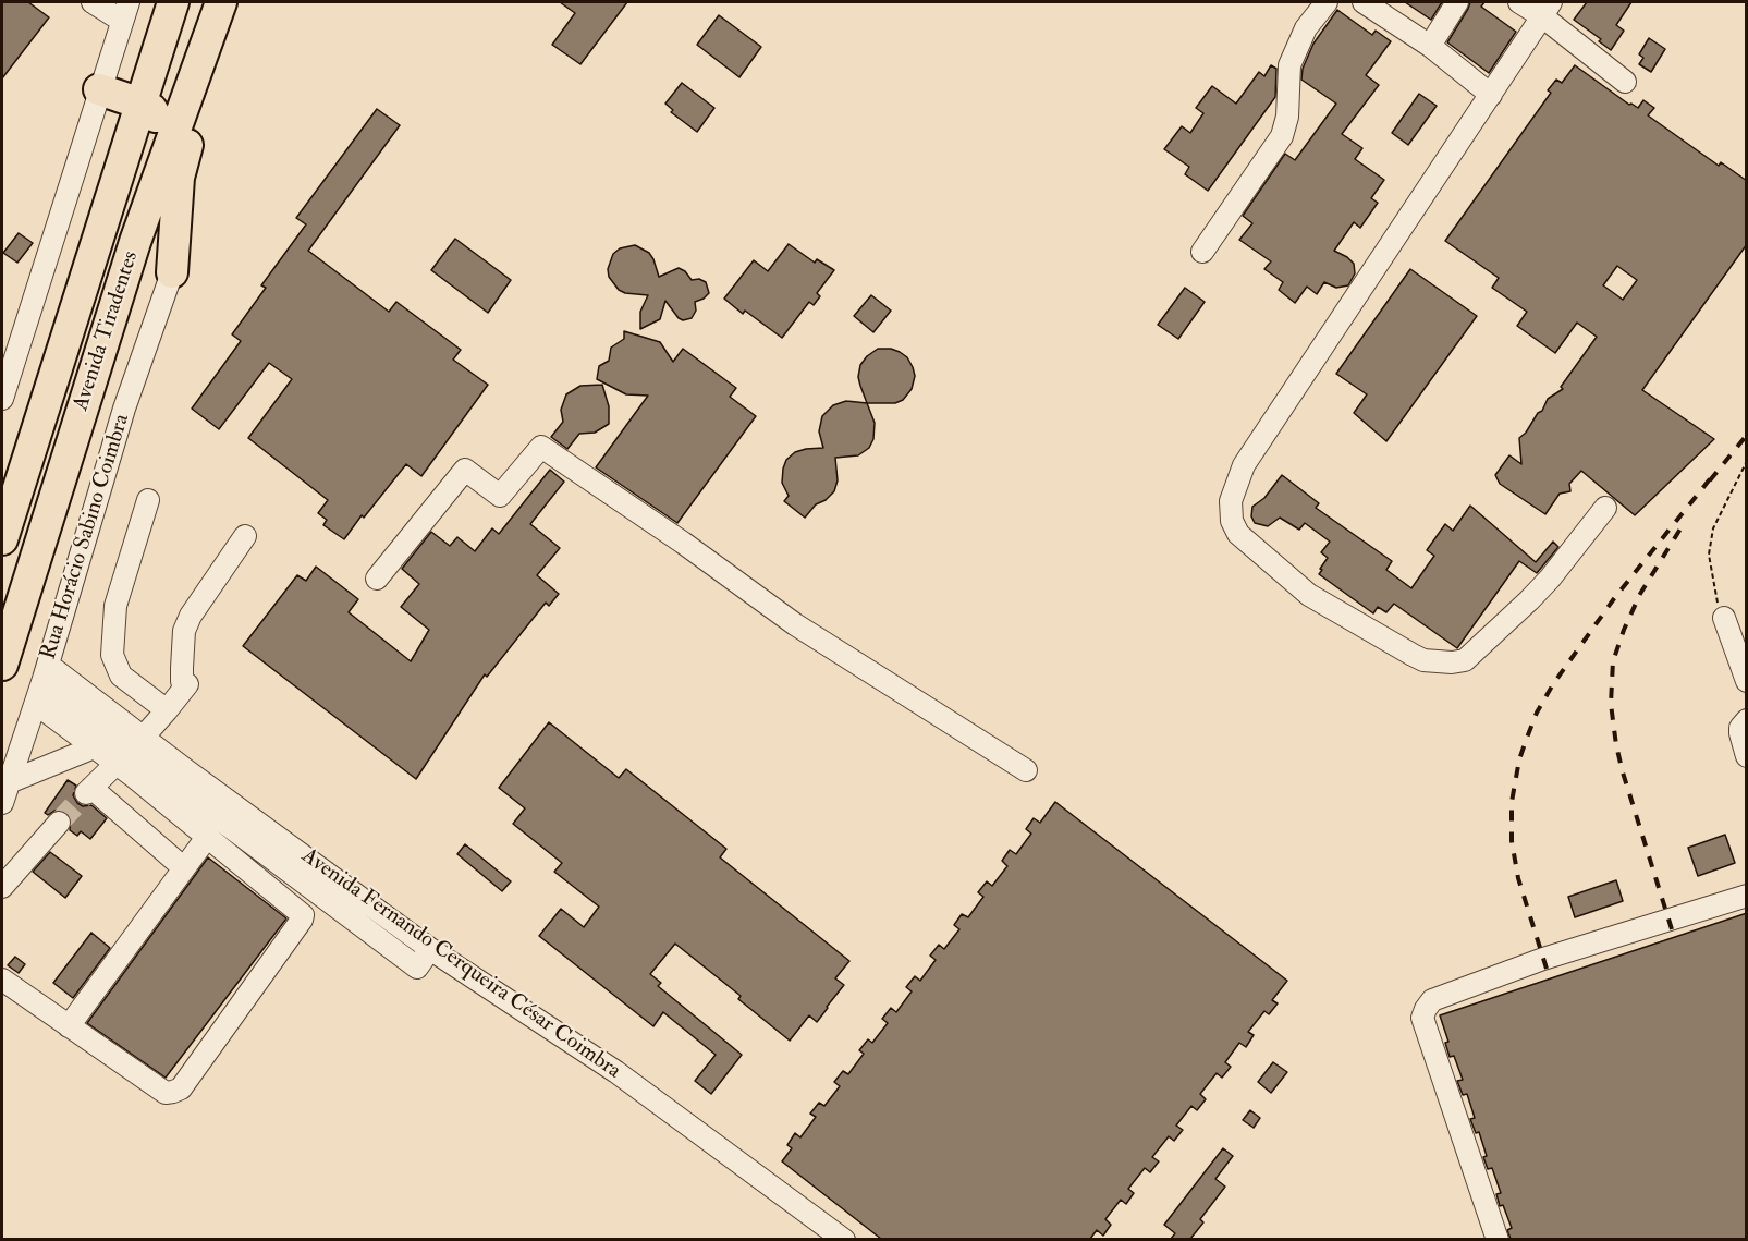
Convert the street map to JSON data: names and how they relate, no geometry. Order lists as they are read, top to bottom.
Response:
{
  "streets": {
    "highway": ["Avenida Tiradentes"],
    "street": ["Rua Horácio Sabino Coimbra", "Avenida Fernando Cerqueira César Coimbra"]
  }
}
